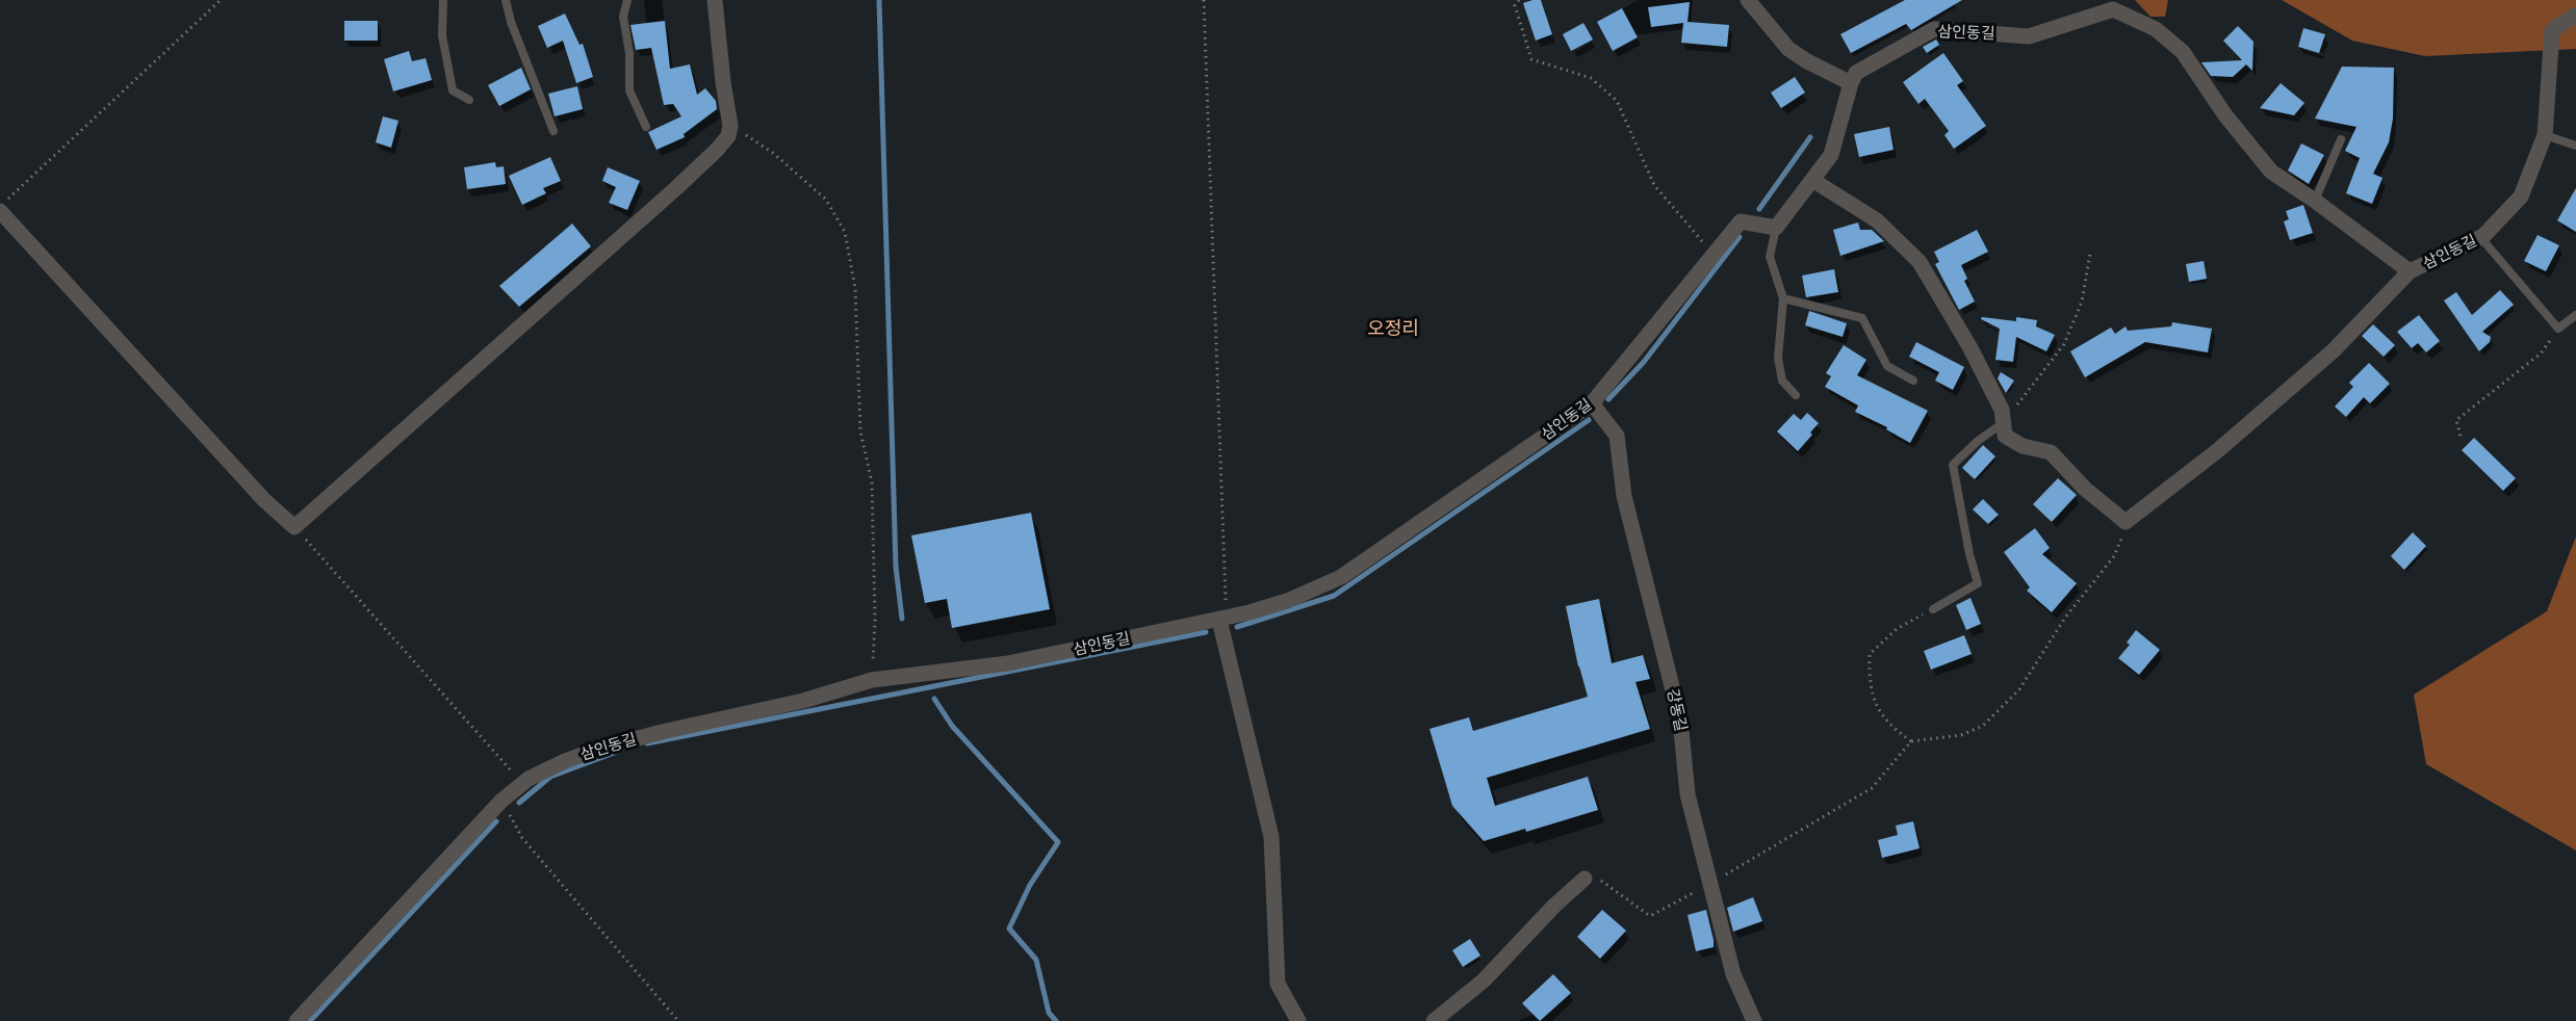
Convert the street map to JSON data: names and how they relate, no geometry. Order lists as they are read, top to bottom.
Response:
{
  "streets": {
    "street": ["삼인동길", "강동길"]
  },
  "crossings": [
    ["삼인동길", "강동길"]
  ],
  "districts": ["오정리"]
}
